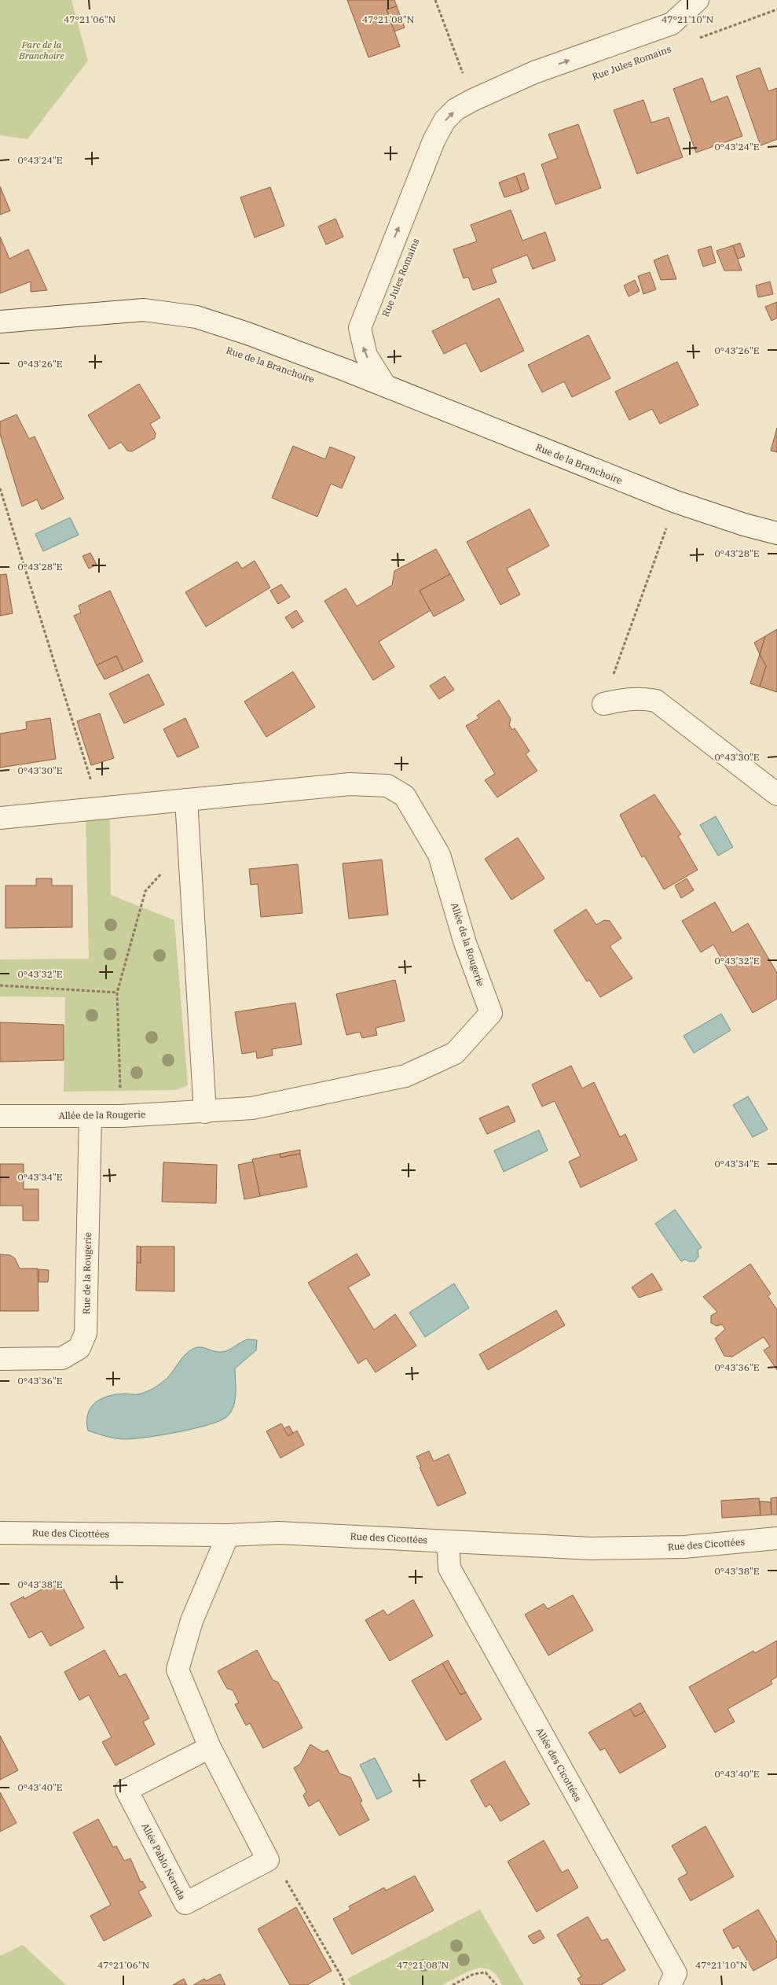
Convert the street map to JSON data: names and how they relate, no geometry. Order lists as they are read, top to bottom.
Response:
{
  "streets": {
    "street": [
      "Rue Jules Romains",
      "Rue de la Branchoire",
      "Allée de la Rougerie",
      "Rue de la Rougerie",
      "Rue des Cicottées",
      "Allée des Cicottées",
      "Allée Pablo Neruda"
    ]
  },
  "crossings": [
    ["Rue Jules Romains", "Rue de la Branchoire"],
    ["Allée de la Rougerie", "Rue de la Rougerie"],
    ["Rue des Cicottées", "Allée des Cicottées"]
  ],
  "one_way": ["Rue Jules Romains"],
  "parks": ["Parc de la Branchoire"],
  "coordinates": [
    "47°21'06\"N",
    "47°21'08\"N",
    "47°21'10\"N",
    "0°43'24\"E",
    "0°43'26\"E",
    "0°43'28\"E",
    "0°43'30\"E",
    "0°43'32\"E",
    "0°43'34\"E",
    "0°43'36\"E",
    "0°43'38\"E",
    "0°43'40\"E"
  ]
}
